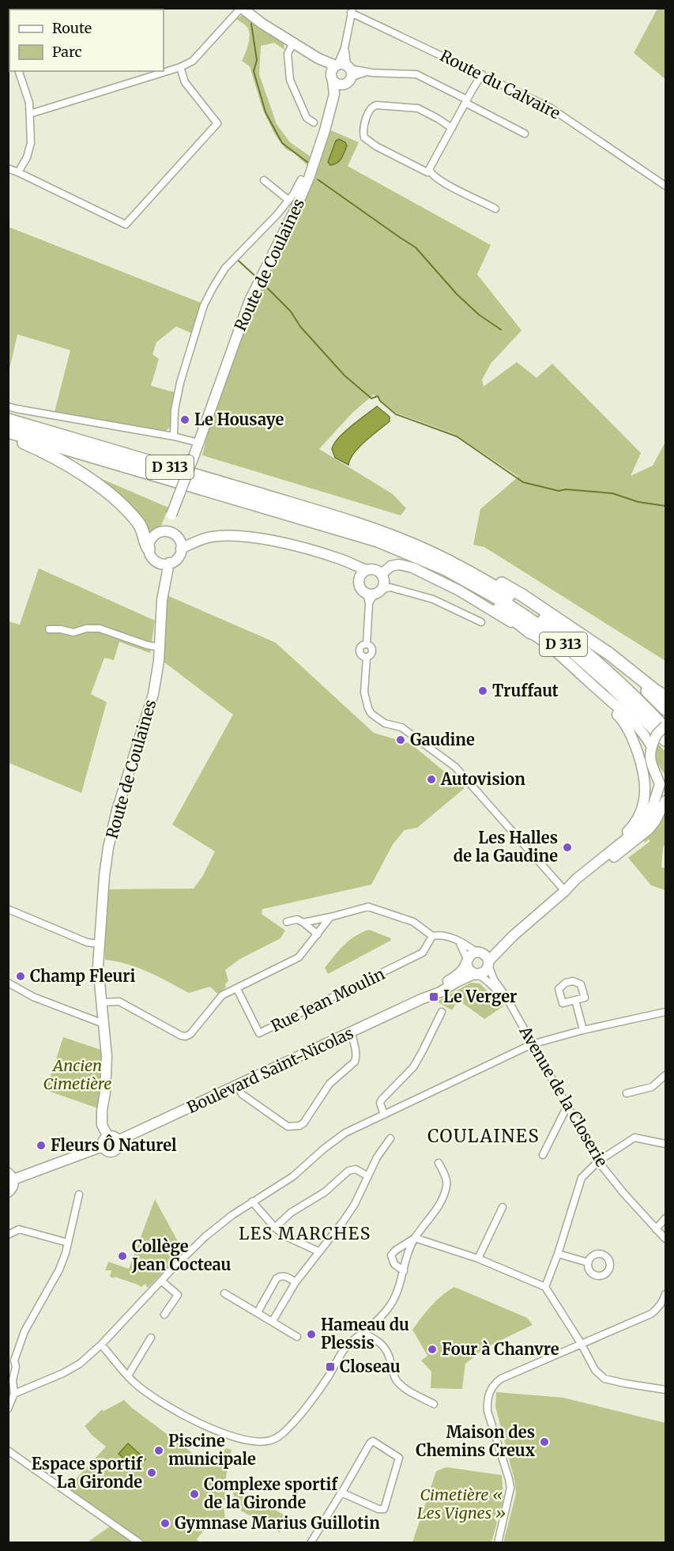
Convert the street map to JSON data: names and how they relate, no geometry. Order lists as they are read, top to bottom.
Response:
{
  "streets": {
    "highway": ["D 313"],
    "main road": ["Route de Coulaines", "Boulevard Saint-Nicolas"],
    "street": ["Route du Calvaire", "Rue Jean Moulin", "Avenue de la Closerie"]
  },
  "crossings": [
    ["Route de Coulaines", "Boulevard Saint-Nicolas"],
    ["Boulevard Saint-Nicolas", "Avenue de la Closerie"]
  ],
  "districts": ["COULAINES", "LES MARCHES"],
  "parks": ["Ancien Cimetière", "Cimetière « Les Vignes »"],
  "places": {
    "other": [
      "Le Housaye",
      "Truffaut",
      "Gaudine",
      "Autovision",
      "Les Halles de la Gaudine",
      "Champ Fleuri",
      "Fleurs Ô Naturel",
      "Collège Jean Cocteau",
      "Hameau du Plessis",
      "Four à Chanvre",
      "Maison des Chemins Creux",
      "Piscine municipale",
      "Espace sportif La Gironde",
      "Complexe sportif de la Gironde",
      "Gymnase Marius Guillotin"
    ],
    "transit": ["Le Verger", "Closeau"]
  },
  "legend": ["Route", "Parc"]
}
